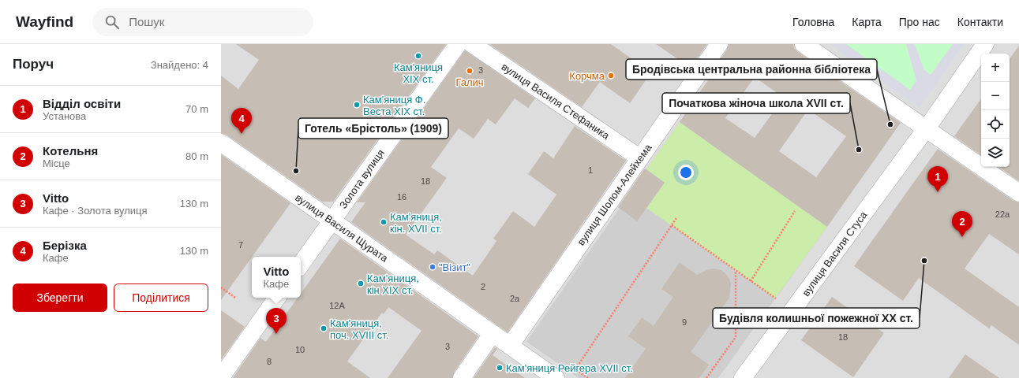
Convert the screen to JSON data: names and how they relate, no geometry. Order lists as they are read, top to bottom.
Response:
{
  "streets": {
    "street": [
      "вулиця Василя Стефаника",
      "Золота вулиця",
      "вулиця Шолом-Алейхема",
      "вулиця Василя Щурата",
      "вулиця Василя Стуса"
    ]
  },
  "crossings": [
    ["вулиця Василя Стефаника", "вулиця Шолом-Алейхема"],
    ["Золота вулиця", "вулиця Василя Щурата"],
    ["вулиця Шолом-Алейхема", "вулиця Василя Щурата"]
  ],
  "places": [
    "Кам'яниця XIX ст.",
    "Галич",
    "Корчма",
    "Кам'яниця Ф. Веста XIX ст.",
    "Бродівська центральна районна бібліотека",
    "Початкова жіноча школа XVII ст.",
    "Готель «Брістоль» (1909)",
    "Кам'яниця, кін. XVII ст.",
    "Будівля колишньої пожежної XX ст.",
    "\"Візит\"",
    "Кам'яниця, кін XIX ст.",
    "Кам'яниця, поч. XVIII ст.",
    "Кам'яниця Рейгера XVII ст."
  ],
  "house_numbers": [
    "3",
    "1",
    "18",
    "16",
    "22а",
    "7",
    "2",
    "2а",
    "12А",
    "9",
    "18",
    "3",
    "10",
    "8"
  ],
  "page": {
    "header": "Wayfind",
    "search": "Пошук",
    "nav": [
      "Головна",
      "Карта",
      "Про нас",
      "Контакти"
    ],
    "heading": ["Поруч", "Знайдено: 4"],
    "map_buttons": ["+", "−"],
    "list": [
      {
        "mark": "1",
        "name": "Відділ освіти",
        "note": "Установа",
        "value": "70 m"
      },
      {
        "mark": "2",
        "name": "Котельня",
        "note": "Місце",
        "value": "80 m"
      },
      {
        "mark": "3",
        "name": "Vitto",
        "note": "Кафе · Золота вулиця",
        "value": "130 m"
      },
      {
        "mark": "4",
        "name": "Берізка",
        "note": "Кафе",
        "value": "130 m"
      }
    ],
    "pins": [
      "4",
      "1",
      "2",
      "3"
    ],
    "popup": ["Vitto", "Кафе"],
    "buttons": ["Зберегти", "Поділитися"]
  }
}
